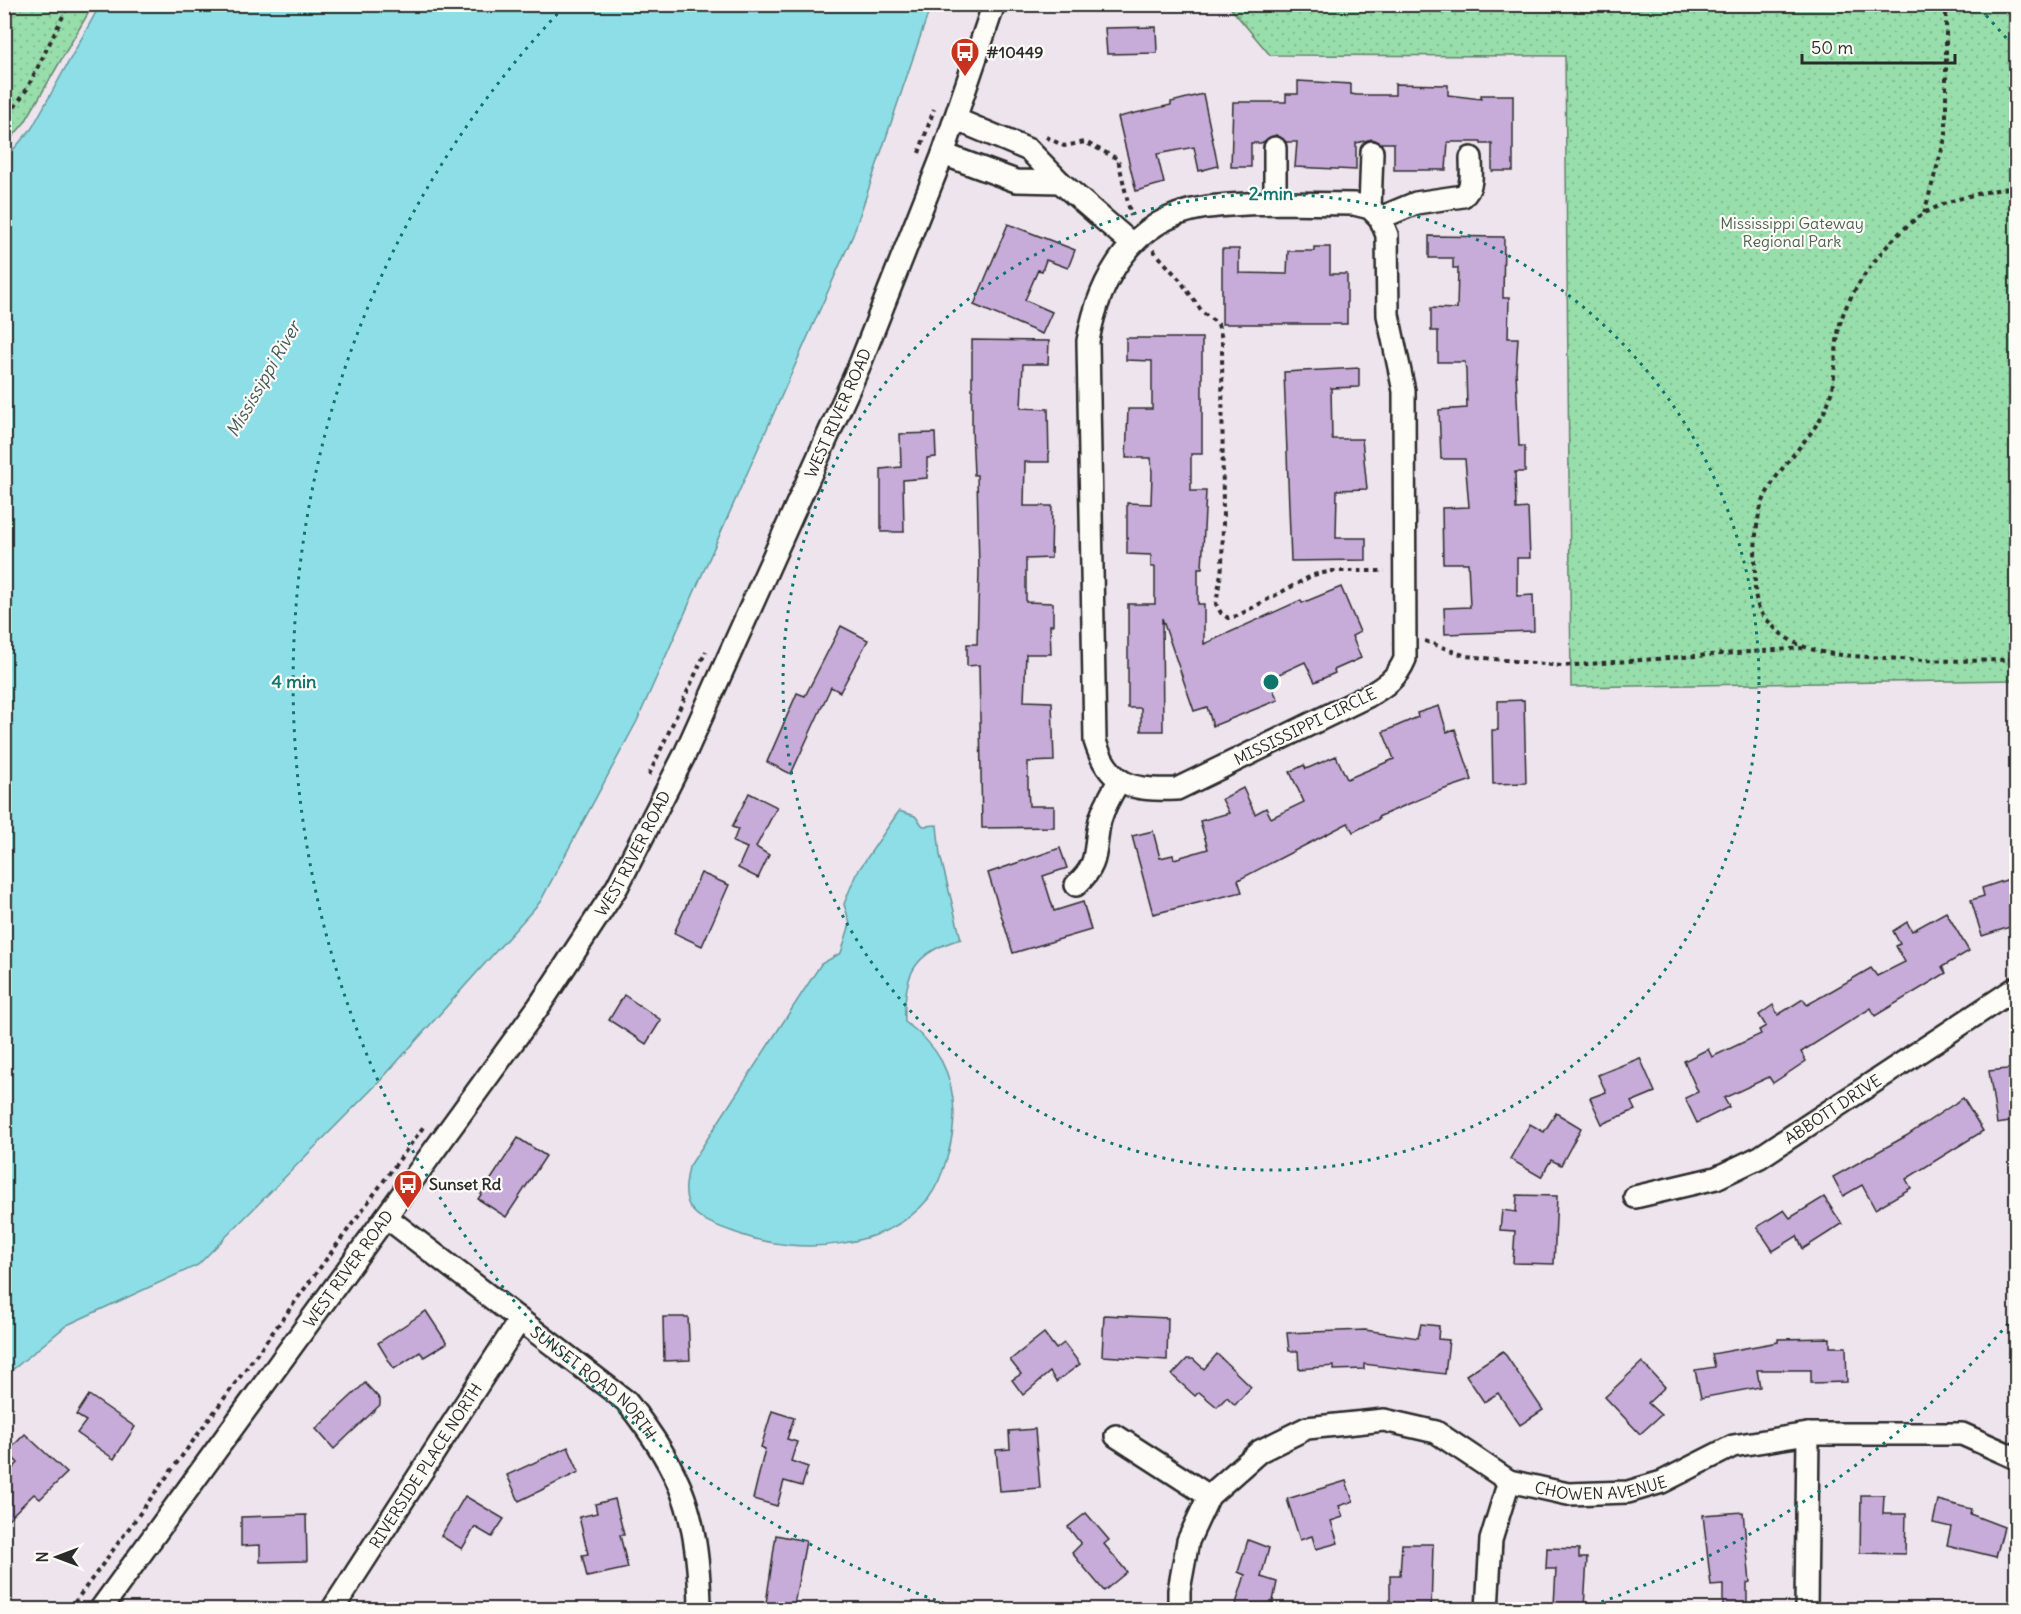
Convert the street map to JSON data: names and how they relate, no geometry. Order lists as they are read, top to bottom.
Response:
{
  "streets": {
    "street": [
      "WEST RIVER ROAD",
      "MISSISSIPPI CIRCLE",
      "ABBOTT DRIVE",
      "SUNSET ROAD NORTH",
      "RIVERSIDE PLACE NORTH",
      "CHOWEN AVENUE"
    ]
  },
  "crossings": [
    ["WEST RIVER ROAD", "SUNSET ROAD NORTH"],
    ["SUNSET ROAD NORTH", "RIVERSIDE PLACE NORTH"]
  ],
  "water": ["Mississippi River"],
  "parks": ["Mississippi Gateway Regional Park"],
  "places": {
    "bus stop": ["#10449", "Sunset Rd"]
  },
  "scale_bar": "50 m",
  "north": "left",
  "rings": ["2 min", "4 min"]
}
